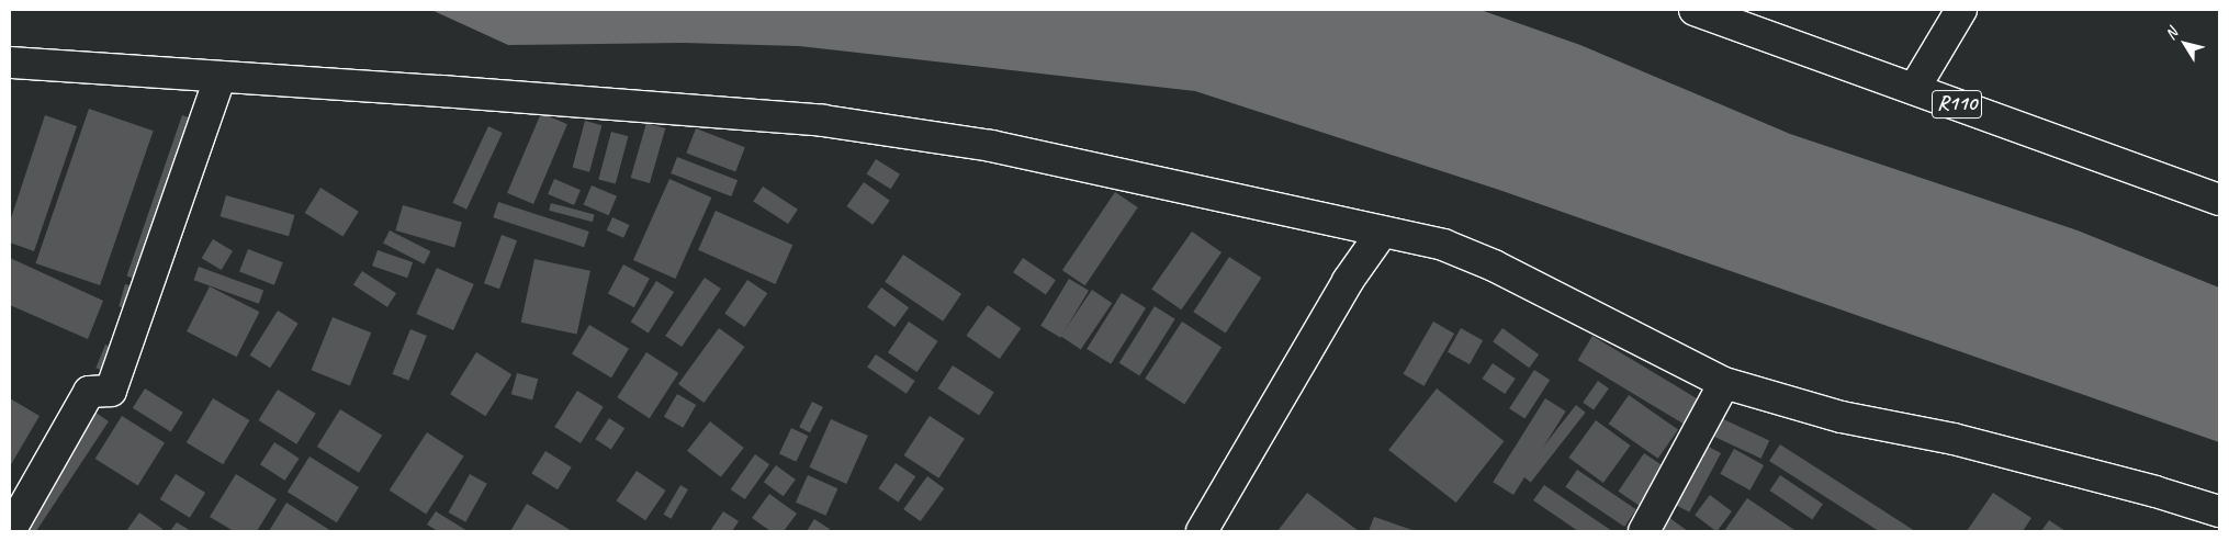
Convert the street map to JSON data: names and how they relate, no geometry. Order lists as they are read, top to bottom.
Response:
{
  "streets": {
    "street": ["R110"]
  },
  "north": "top left"
}
